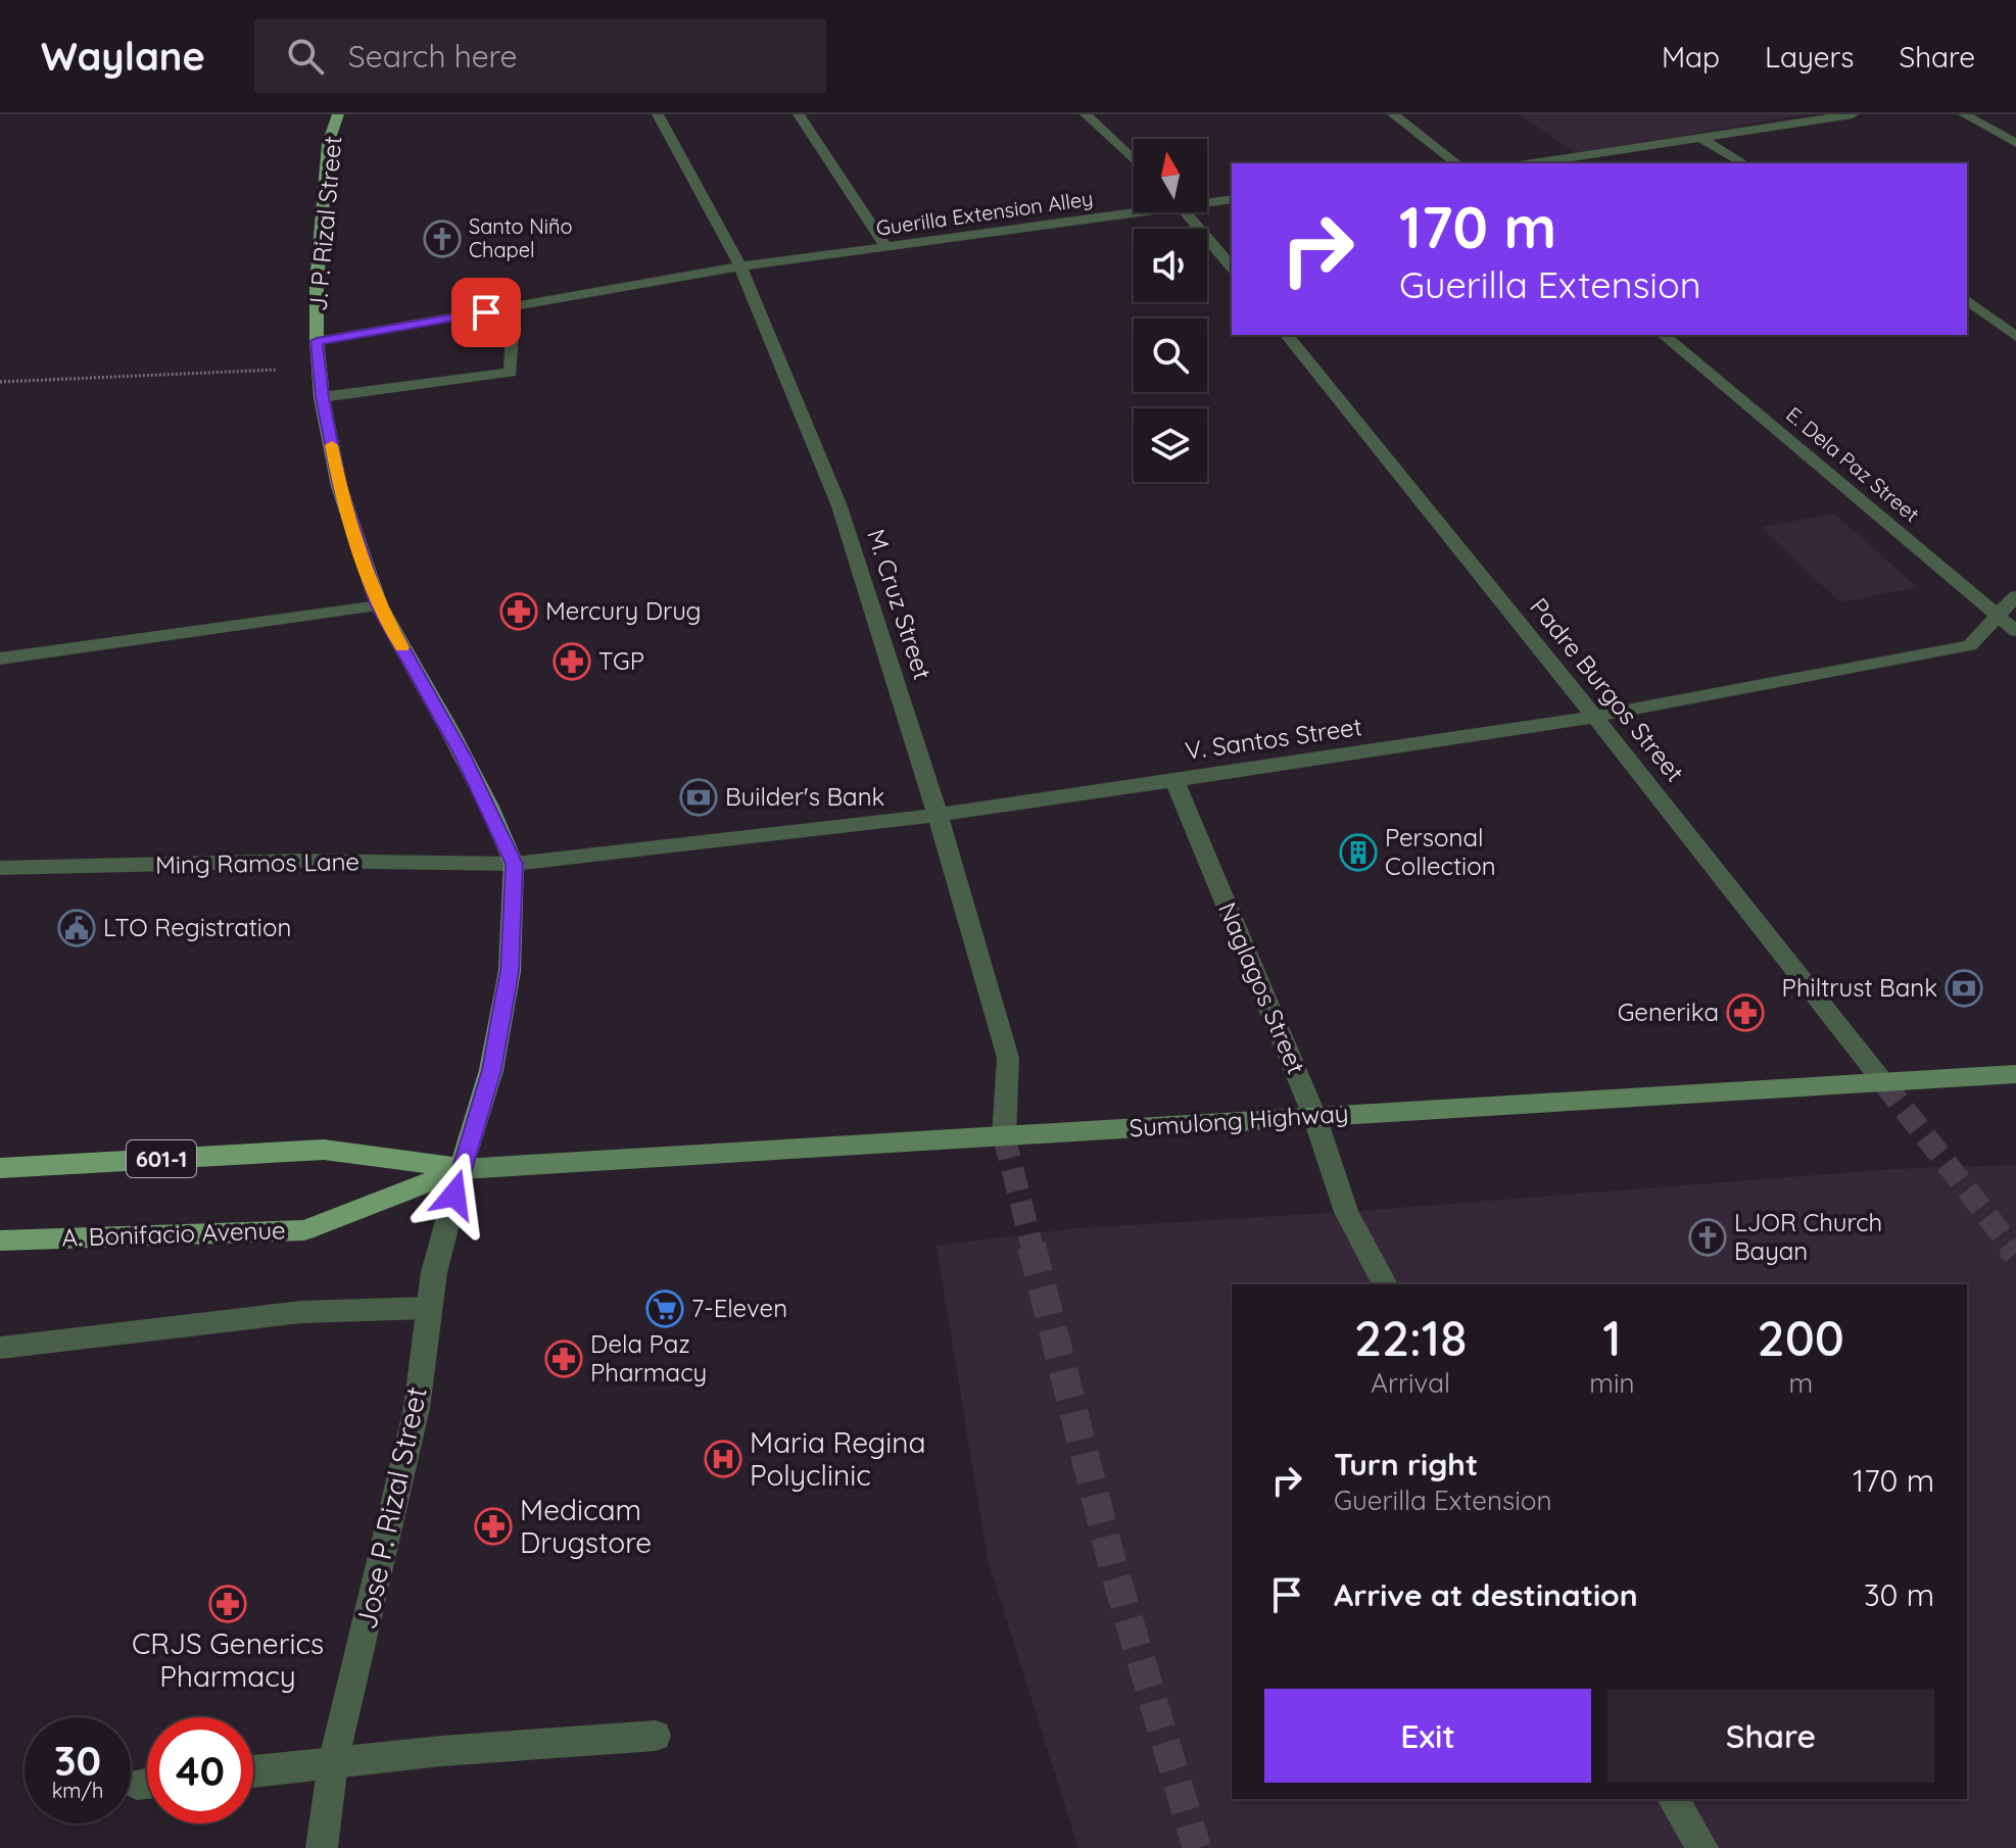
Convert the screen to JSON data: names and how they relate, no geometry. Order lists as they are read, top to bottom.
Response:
{
  "streets": {
    "main road": [
      "J. P. Rizal Street",
      "Sumulong Highway",
      "601-1",
      "A. Bonifacio Avenue"
    ],
    "street": [
      "Guerilla Extension Alley",
      "E. Dela Paz Street",
      "M. Cruz Street",
      "Padre Burgos Street",
      "V. Santos Street",
      "Ming Ramos Lane",
      "Naglagos Street",
      "Jose P. Rizal Street"
    ]
  },
  "crossings": [
    ["Guerilla Extension Alley", "J. P. Rizal Street"],
    ["Guerilla Extension Alley", "M. Cruz Street"],
    ["J. P. Rizal Street", "V. Santos Street"],
    ["J. P. Rizal Street", "Ming Ramos Lane"],
    ["J. P. Rizal Street", "Sumulong Highway"],
    ["J. P. Rizal Street", "601-1"],
    ["J. P. Rizal Street", "A. Bonifacio Avenue"],
    ["J. P. Rizal Street", "Jose P. Rizal Street"],
    ["E. Dela Paz Street", "V. Santos Street"],
    ["M. Cruz Street", "V. Santos Street"],
    ["M. Cruz Street", "Sumulong Highway"],
    ["Padre Burgos Street", "V. Santos Street"],
    ["Padre Burgos Street", "Sumulong Highway"],
    ["V. Santos Street", "Ming Ramos Lane"],
    ["V. Santos Street", "Naglagos Street"],
    ["Naglagos Street", "Sumulong Highway"],
    ["Sumulong Highway", "601-1"],
    ["Sumulong Highway", "A. Bonifacio Avenue"],
    ["Sumulong Highway", "Jose P. Rizal Street"],
    ["601-1", "A. Bonifacio Avenue"],
    ["601-1", "Jose P. Rizal Street"],
    ["A. Bonifacio Avenue", "Jose P. Rizal Street"]
  ],
  "places": {
    "church": ["Santo Niño Chapel", "LJOR Church Bayan"],
    "pharmacy": [
      "Mercury Drug",
      "TGP",
      "Generika",
      "Dela Paz Pharmacy",
      "Medicam Drugstore",
      "CRJS Generics Pharmacy"
    ],
    "bank": ["Builder's Bank", "Philtrust Bank"],
    "building": ["Personal Collection"],
    "public building": ["LTO Registration"],
    "supermarket": ["7-Eleven"],
    "hospital": ["Maria Regina Polyclinic"]
  },
  "north": "top",
  "page": {
    "header": "Waylane",
    "search": "Search here",
    "nav": ["Map", "Layers", "Share"],
    "turn": ["170 m", "Guerilla Extension"],
    "eta": [
      "22:18",
      "Arrival",
      "1",
      "min",
      "200",
      "m"
    ],
    "list": [
      {
        "name": "Turn right",
        "note": "Guerilla Extension",
        "value": "170 m"
      },
      {
        "name": "Arrive at destination",
        "value": "30 m"
      }
    ],
    "buttons": ["Exit", "Share"],
    "speed": "30 km/h",
    "limit": "40"
  }
}
